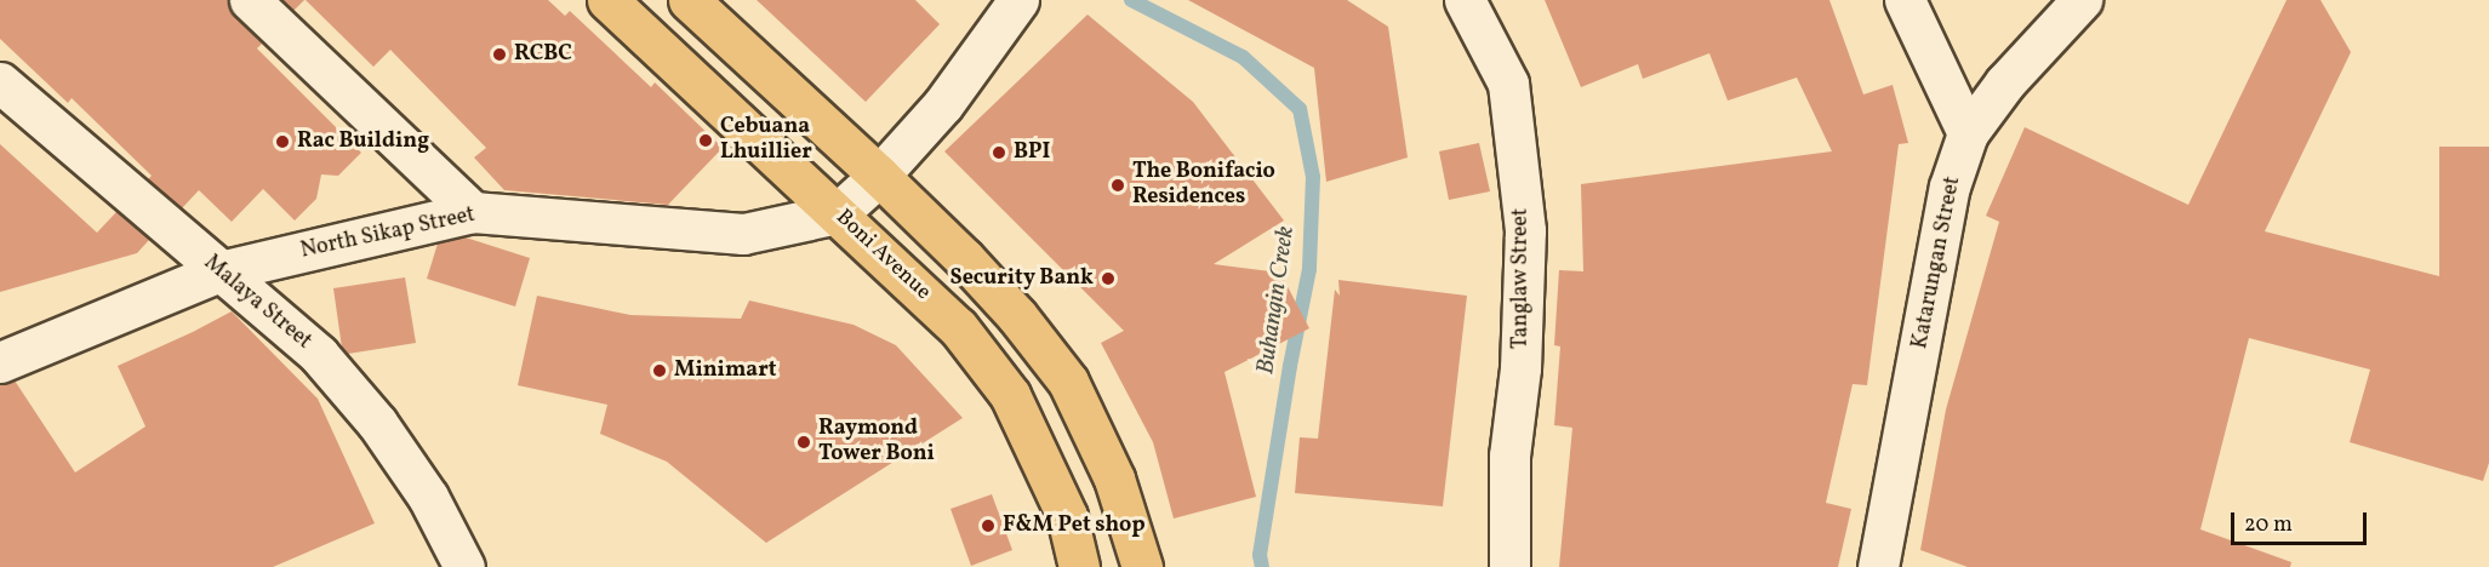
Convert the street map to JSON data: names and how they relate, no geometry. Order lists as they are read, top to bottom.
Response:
{
  "streets": {
    "main road": ["Boni Avenue"],
    "street": [
      "North Sikap Street",
      "Katarungan Street",
      "Tanglaw Street",
      "Malaya Street"
    ]
  },
  "crossings": [
    ["North Sikap Street", "Boni Avenue"],
    ["North Sikap Street", "Malaya Street"]
  ],
  "water": ["Buhangin Creek"],
  "places": [
    "RCBC",
    "Cebuana Lhuillier",
    "Rac Building",
    "BPI",
    "The Bonifacio Residences",
    "Security Bank",
    "Minimart",
    "Raymond Tower Boni",
    "F&M Pet shop"
  ],
  "scale_bar": "20 m"
}
